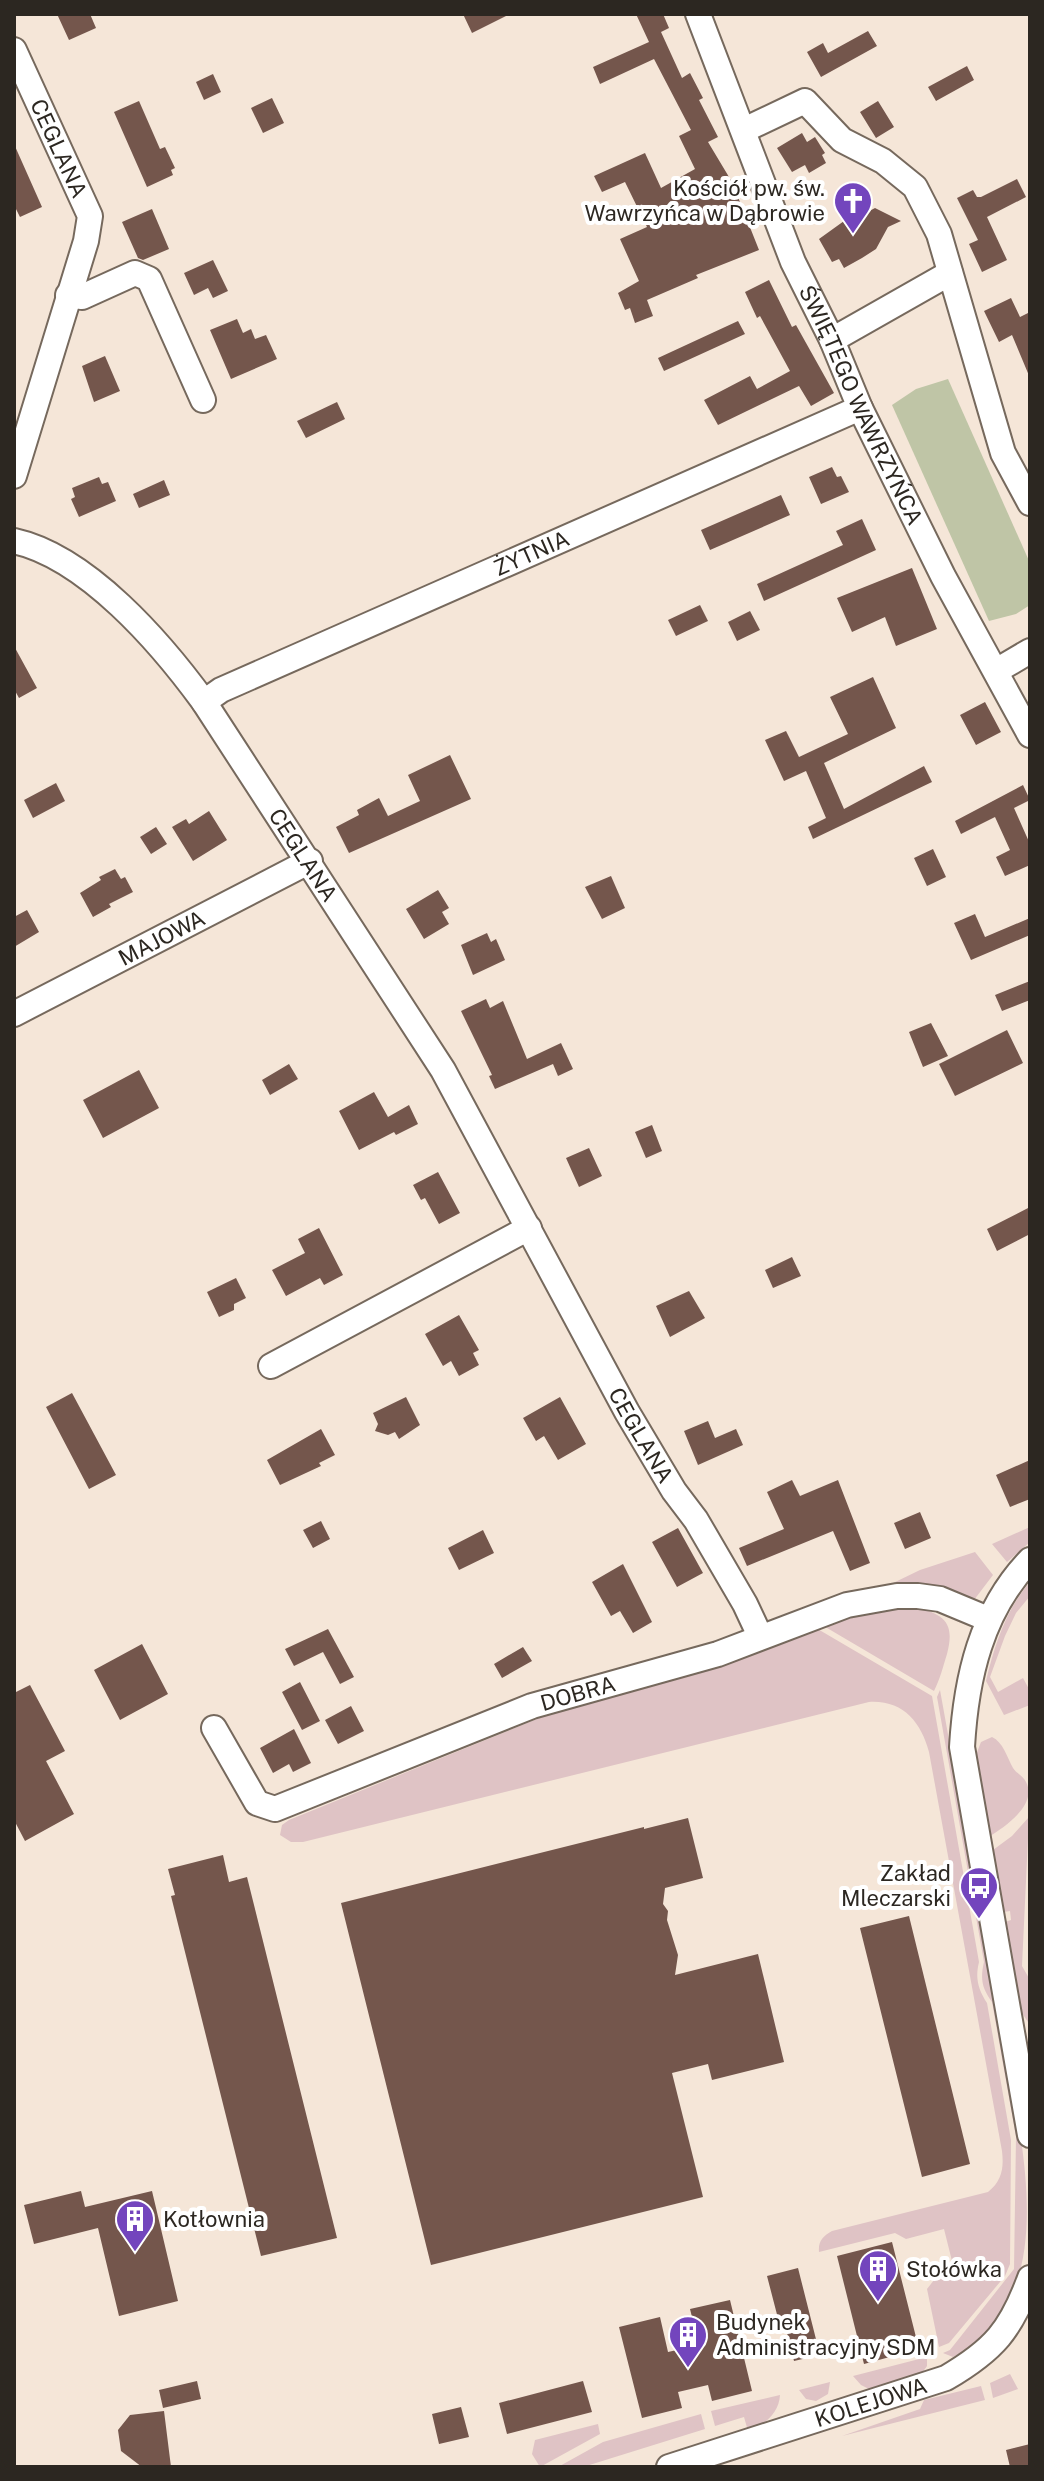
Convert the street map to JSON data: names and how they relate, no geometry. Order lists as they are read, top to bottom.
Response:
{
  "streets": {
    "street": [
      "CEGLANA",
      "ŚWIĘTEGO WAWRZYŃCA",
      "ŻYTNIA",
      "MAJOWA",
      "DOBRA",
      "KOLEJOWA"
    ]
  },
  "crossings": [
    ["CEGLANA", "ŻYTNIA"],
    ["CEGLANA", "MAJOWA"],
    ["CEGLANA", "DOBRA"],
    ["ŚWIĘTEGO WAWRZYŃCA", "ŻYTNIA"]
  ],
  "places": {
    "church": ["Kościół pw. św. Wawrzyńca w Dąbrowie"],
    "bus stop": ["Zakład Mleczarski"],
    "building": ["Kotłownia", "Stołówka", "Budynek Administracyjny SDM"]
  }
}
